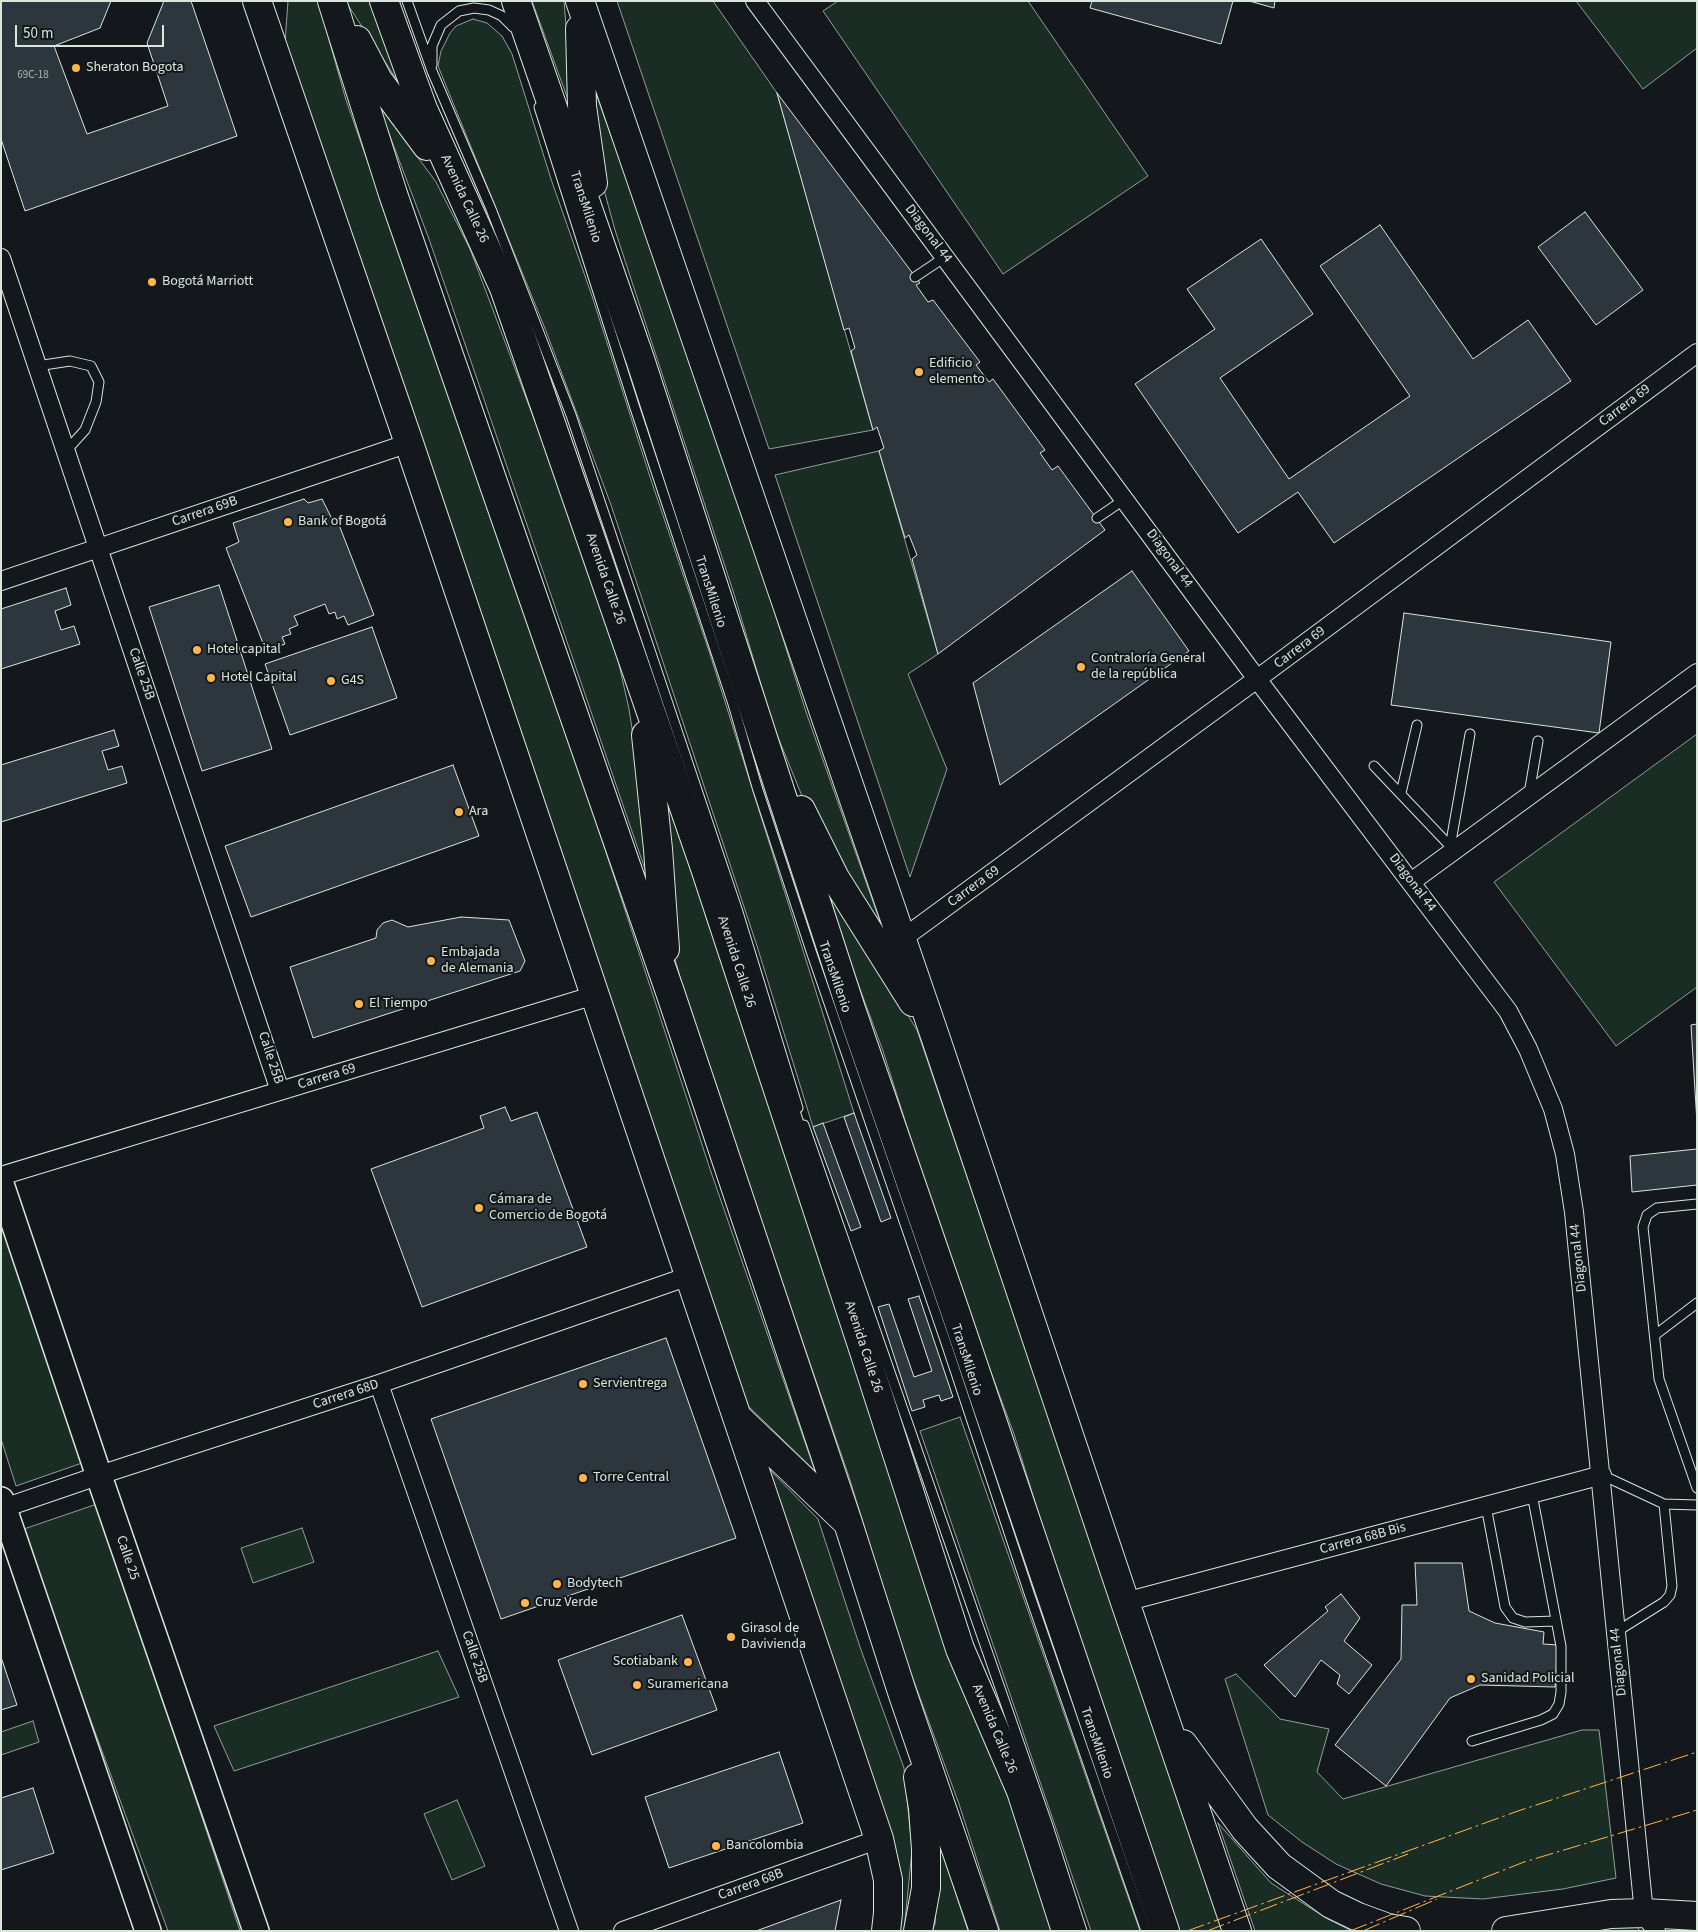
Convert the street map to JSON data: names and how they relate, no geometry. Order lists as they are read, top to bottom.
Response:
{
  "streets": {
    "main road": ["Avenida Calle 26"],
    "street": [
      "Diagonal 44",
      "Carrera 69",
      "Carrera 69B",
      "Calle 25B",
      "Carrera 68D",
      "Carrera 68B Bis",
      "Calle 25",
      "Carrera 68B"
    ],
    "lane": ["TransMilenio"]
  },
  "crossings": [
    ["Diagonal 44", "Carrera 69"],
    ["Diagonal 44", "Carrera 68B Bis"],
    ["Carrera 69", "Calle 25B"],
    ["Carrera 69B", "Calle 25B"],
    ["Calle 25B", "Carrera 68D"],
    ["Carrera 68D", "Calle 25"]
  ],
  "places": [
    "Sheraton Bogota",
    "Bogotá Marriott",
    "Edificio elemento",
    "Bank of Bogotá",
    "Hotel capital",
    "Contraloría General de la república",
    "Hotel Capital",
    "G4S",
    "Ara",
    "Embajada de Alemania",
    "El Tiempo",
    "Cámara de Comercio de Bogotá",
    "Servientrega",
    "Torre Central",
    "Bodytech",
    "Cruz Verde",
    "Girasol de Davivienda",
    "Scotiabank",
    "Sanidad Policial",
    "Suramericana",
    "Bancolombia"
  ],
  "house_numbers": ["69C-18"],
  "scale_bar": "50 m"
}
